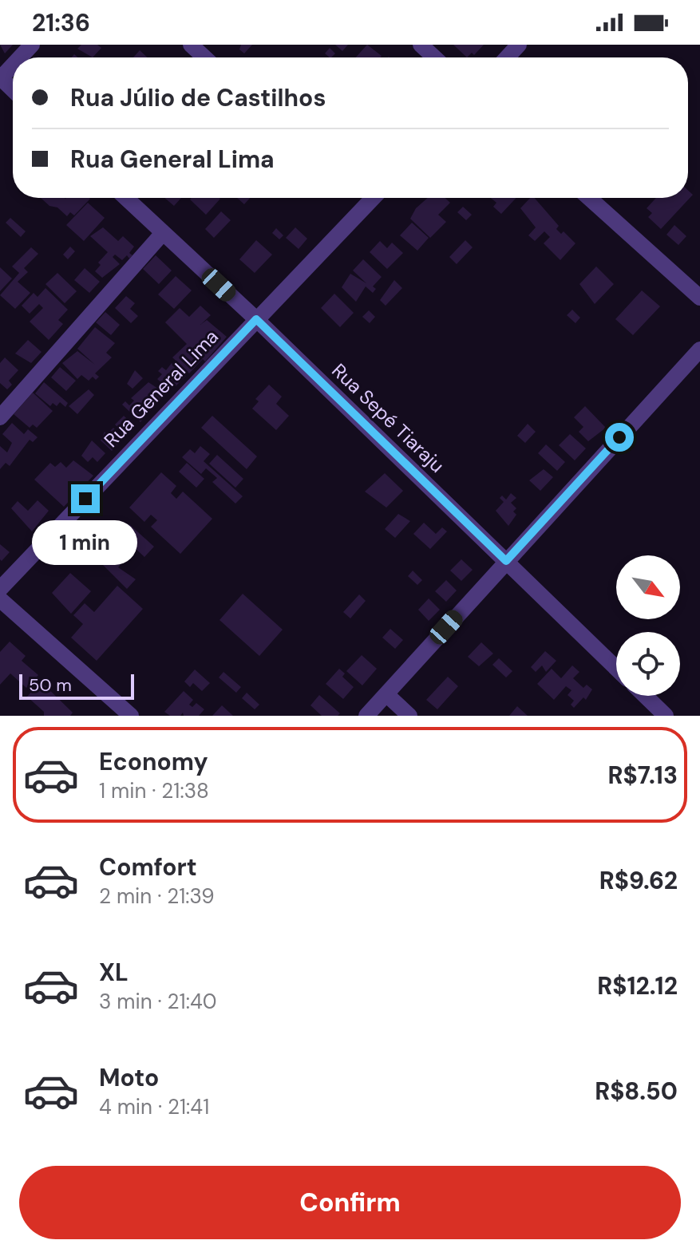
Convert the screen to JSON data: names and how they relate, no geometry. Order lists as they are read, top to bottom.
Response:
{
  "streets": {
    "street": ["Rua General Lima", "Rua Sepé Tiaraju"]
  },
  "crossings": [
    ["Rua General Lima", "Rua Sepé Tiaraju"]
  ],
  "scale_bar": "50 m",
  "north": "bottom right",
  "page": {
    "status": "21:36",
    "banner": ["Rua Júlio de Castilhos", "Rua General Lima"],
    "bubble": "1 min",
    "scale": "50 m",
    "list": [
      {
        "name": "Economy",
        "note": "1 min · 21:38",
        "value": "R$7.13"
      },
      {
        "name": "Comfort",
        "note": "2 min · 21:39",
        "value": "R$9.62"
      },
      {
        "name": "XL",
        "note": "3 min · 21:40",
        "value": "R$12.12"
      },
      {
        "name": "Moto",
        "note": "4 min · 21:41",
        "value": "R$8.50"
      }
    ],
    "buttons": "Confirm"
  }
}
